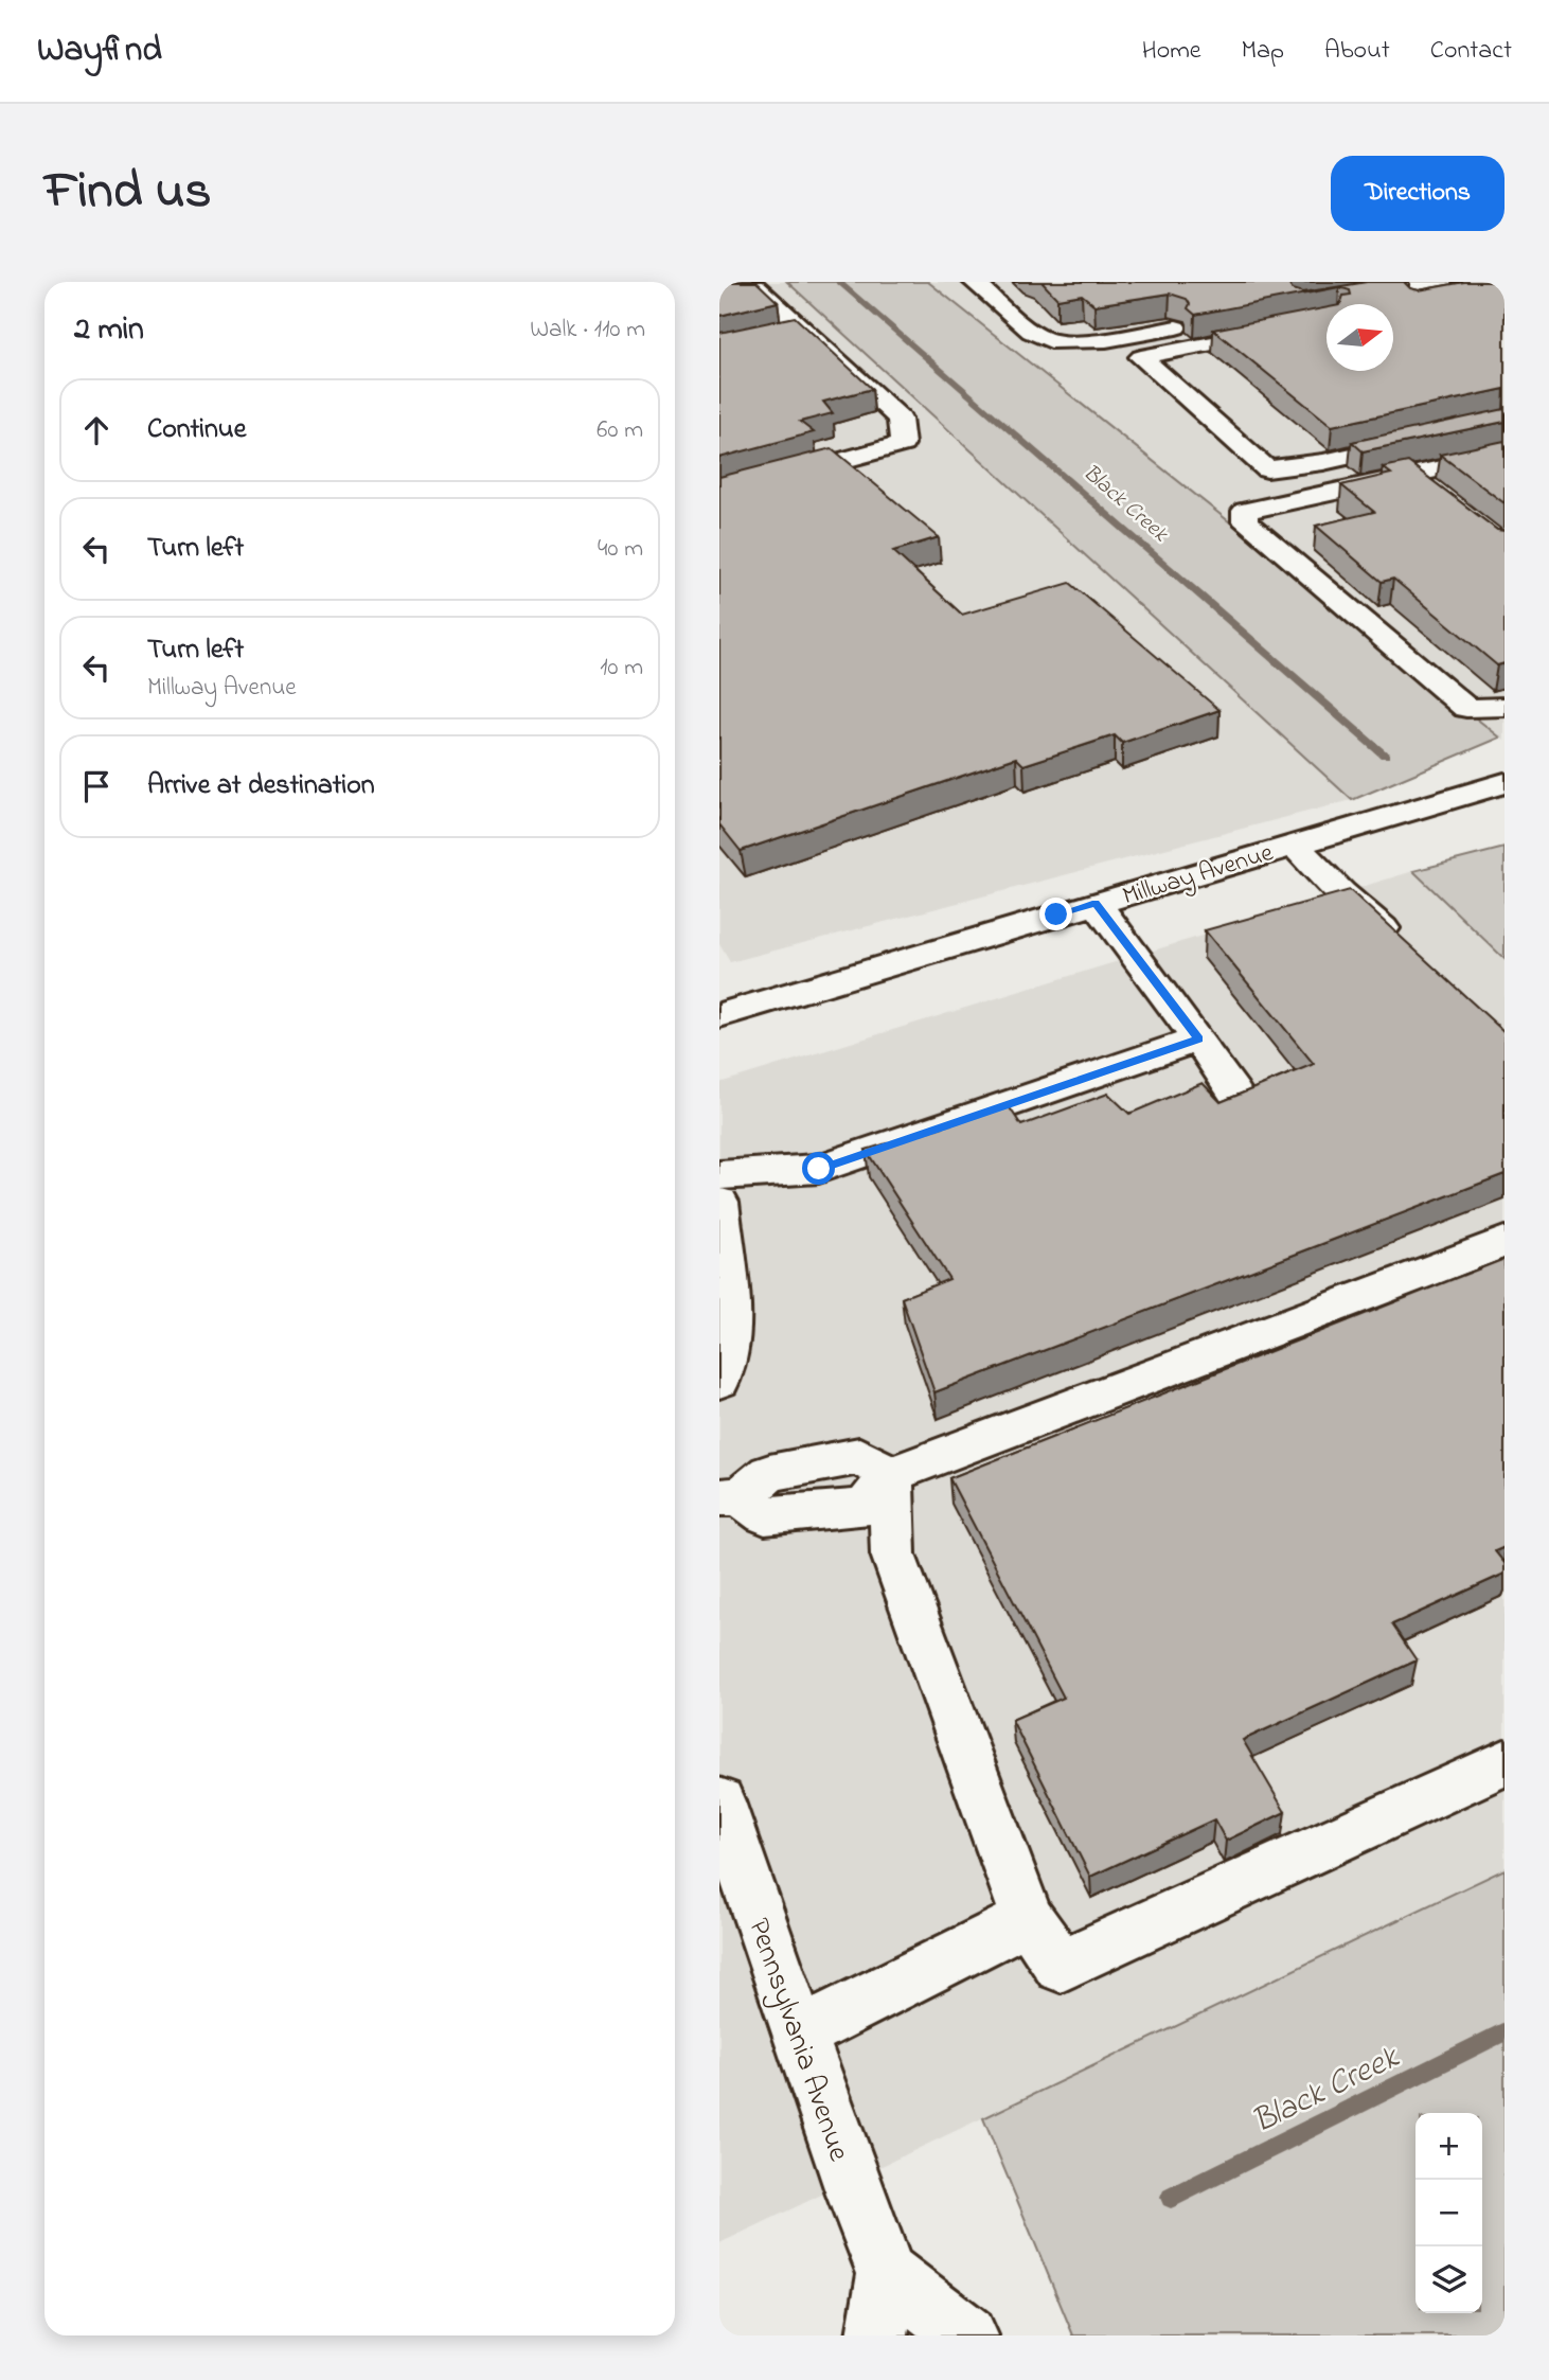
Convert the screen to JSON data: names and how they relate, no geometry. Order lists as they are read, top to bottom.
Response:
{
  "streets": {
    "street": ["Millway Avenue", "Pennsylvania Avenue"]
  },
  "water": ["Black Creek"],
  "north": "right",
  "page": {
    "header": "Wayfind",
    "nav": [
      "Home",
      "Map",
      "About",
      "Contact"
    ],
    "title": "Find us",
    "buttons": "Directions",
    "heading": ["2 min", "Walk · 110 m"],
    "list": [
      ["Continue", "60 m"],
      ["Turn left", "40 m"],
      ["Turn left", "Millway Avenue", "10 m"],
      "Arrive at destination"
    ],
    "map_buttons": ["+", "−"]
  }
}
